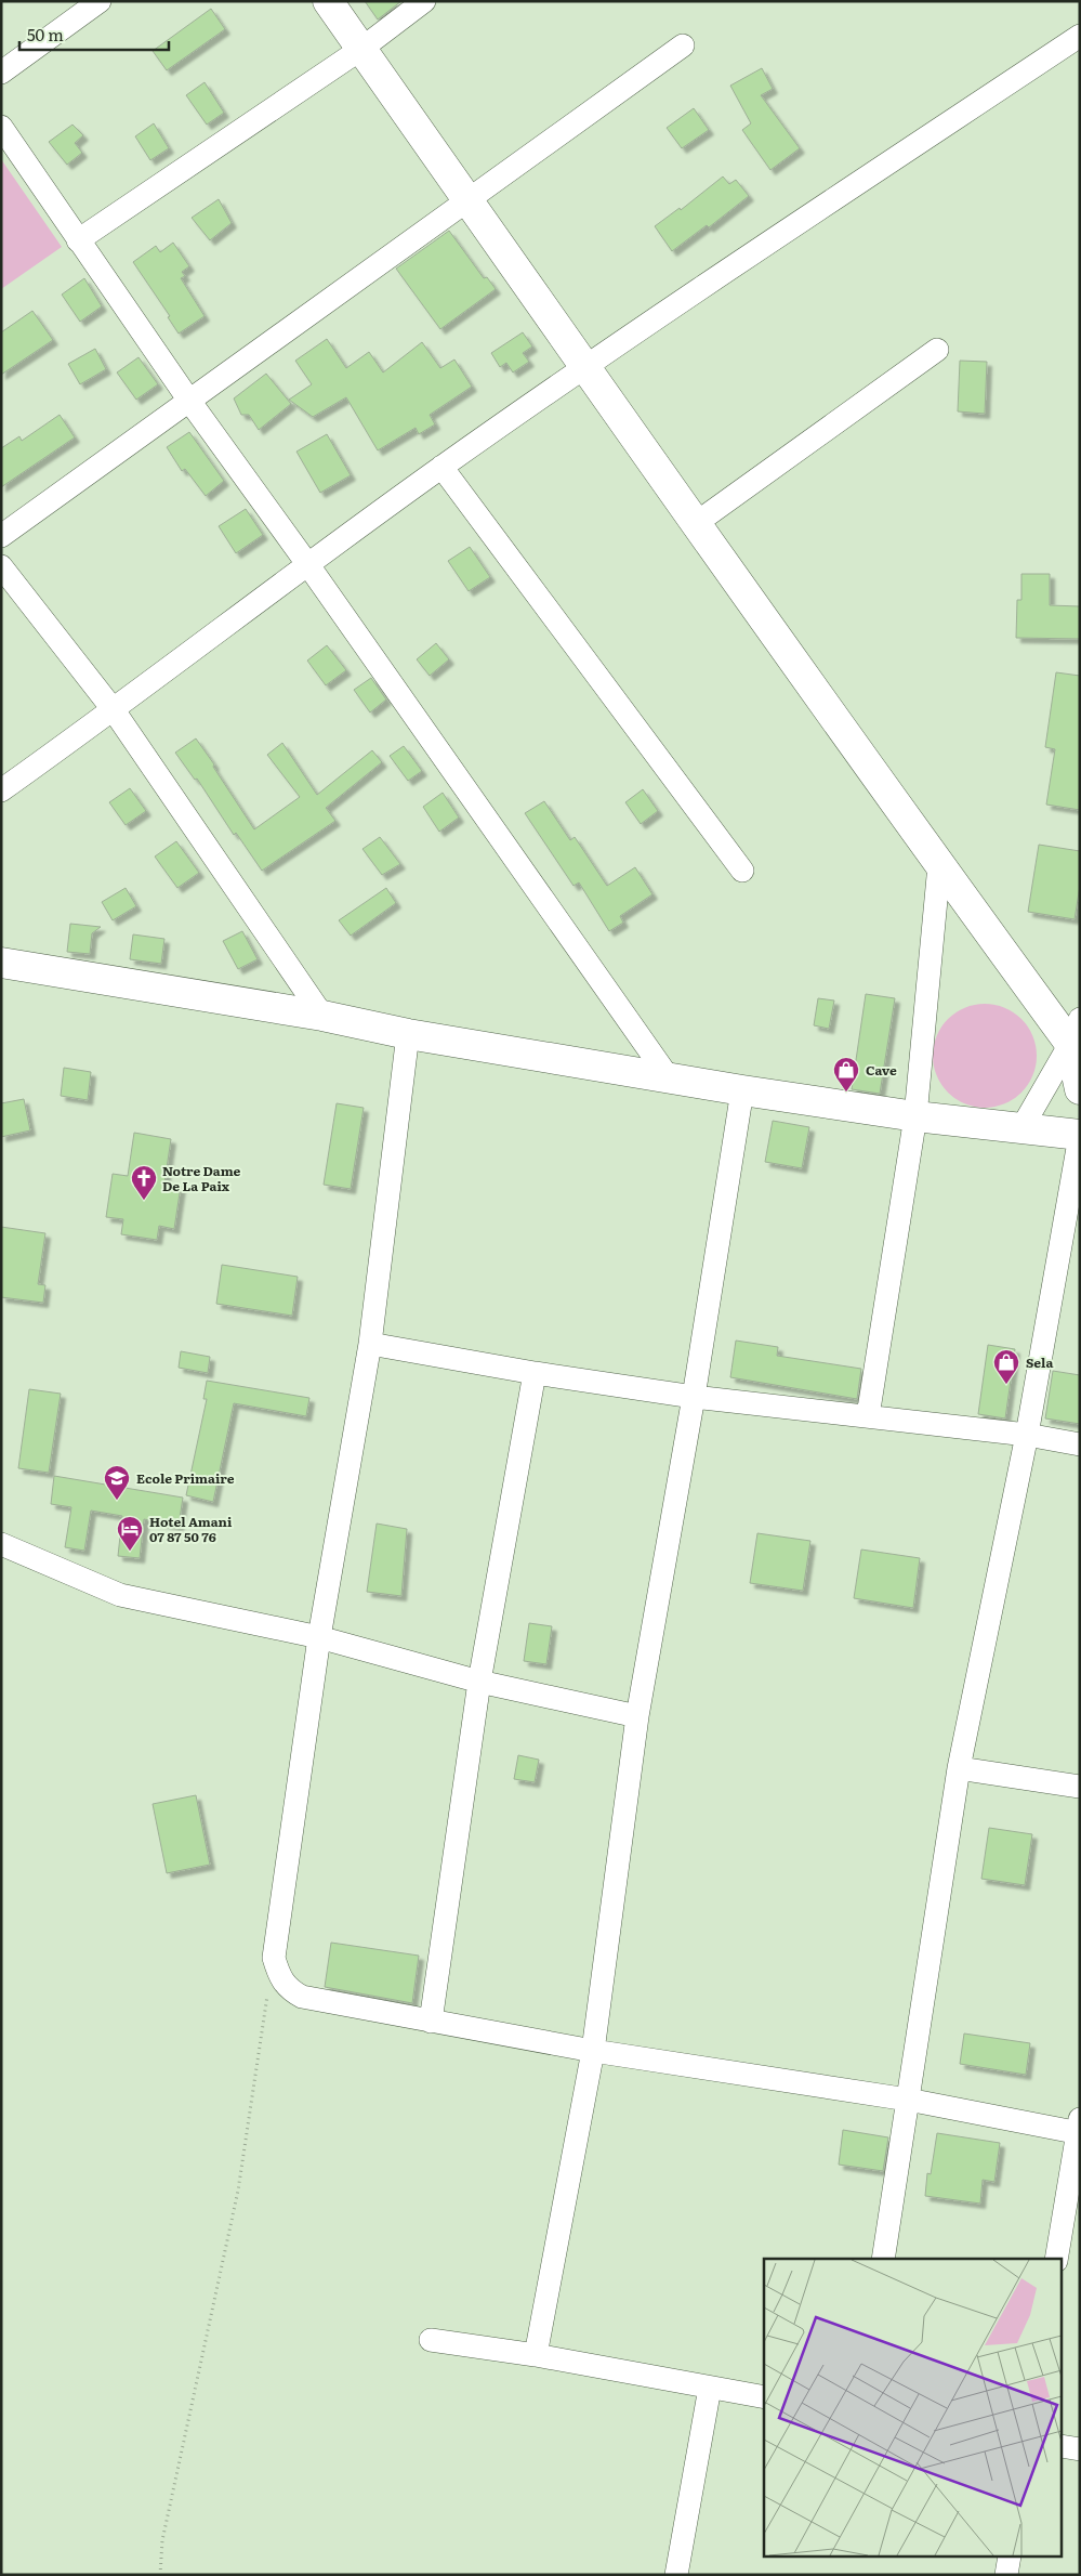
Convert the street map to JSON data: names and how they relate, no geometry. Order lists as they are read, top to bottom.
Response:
{
  "places": {
    "shop": ["Cave", "Sela"],
    "church": ["Notre Dame De La Paix"],
    "school or university": ["Ecole Primaire"],
    "hotel": ["Hotel Amani 07 87 50 76"]
  },
  "scale_bar": "50 m"
}
